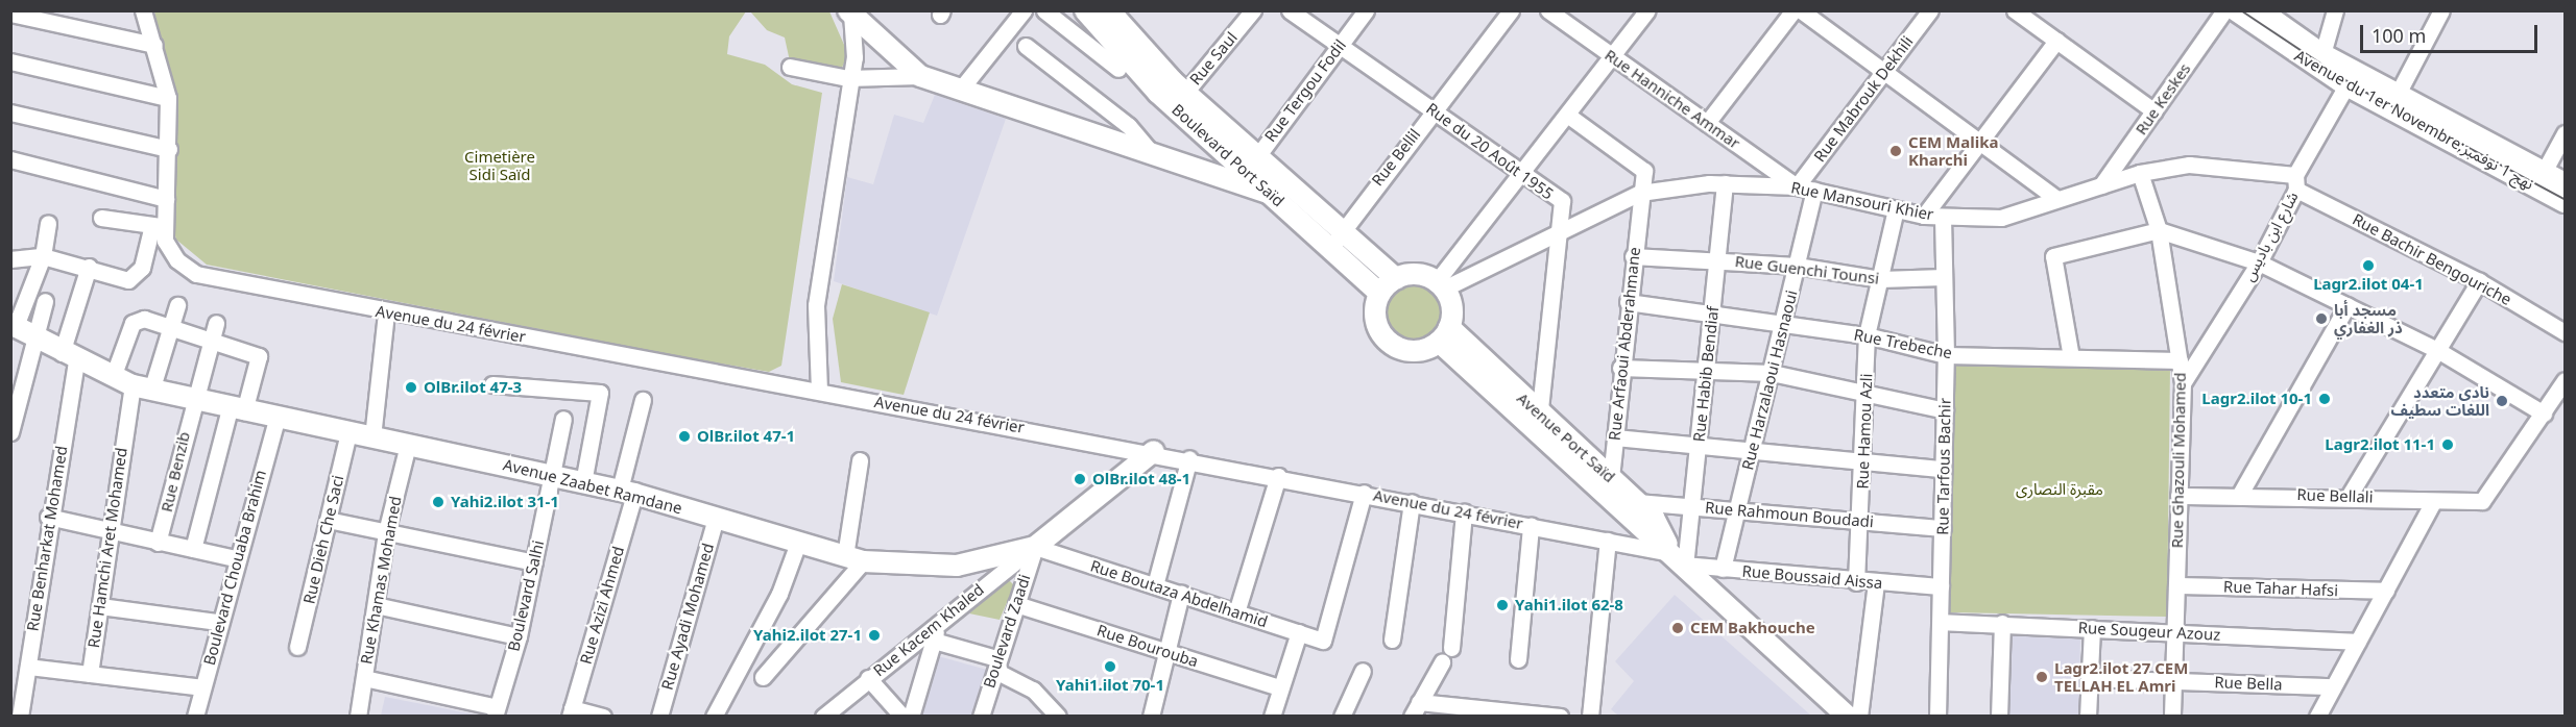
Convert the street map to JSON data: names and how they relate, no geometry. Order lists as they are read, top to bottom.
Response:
{
  "streets": {
    "main road": [
      "Avenue du 1er Novembre;نهج 1 نوفمبر",
      "Boulevard Port Saïd",
      "Avenue Port Saïd",
      "Avenue Zaabet Ramdane"
    ],
    "street": [
      "Rue Saul",
      "Rue Tergou Fodil",
      "Rue Hanniche Ammar",
      "Rue Mabrouk Dekhili",
      "Rue Keskes",
      "Rue du 20 Août 1955",
      "Rue Bellil",
      "Rue Mansouri Khier",
      "شارع ابن باديس",
      "Rue Bachir Bengouriche",
      "Rue Guenchi Tounsi",
      "Avenue du 24 février",
      "Rue Arfaoui Abderahmane",
      "Rue Trebeche",
      "Rue Habib Bendiaf",
      "Rue Harzalaoui Hasnaoui",
      "Rue Hamou Azli",
      "Rue Ghazouli Mohamed",
      "Rue Tarfous Bachir",
      "Rue Benzib",
      "Rue Bellali",
      "Rue Rahmoun Boudadi",
      "Rue Benharkat Mohamed",
      "Rue Dieh Che Saci",
      "Rue Hamchi Aret Mohamed",
      "Boulevard Chouaba Brahim",
      "Rue Boussaid Aissa",
      "Rue Khamas Mohamed",
      "Rue Tahar Hafsi",
      "Rue Boutaza Abdelhamid",
      "Boulevard Salhi",
      "Rue Azizi Ahmed",
      "Rue Ayadi Mohamed",
      "Rue Kacem Khaled",
      "Boulevard Zaadi",
      "Rue Sougeur Azouz",
      "Rue Bourouba",
      "Rue Bella"
    ]
  },
  "crossings": [
    ["Rue Tergou Fodil", "Rue du 20 Août 1955"],
    ["Rue Tergou Fodil", "Boulevard Port Saïd"],
    ["Rue Hanniche Ammar", "Rue Mabrouk Dekhili"],
    ["Rue Hanniche Ammar", "Rue Mansouri Khier"],
    ["Rue Mabrouk Dekhili", "Rue Mansouri Khier"],
    ["Rue Keskes", "Rue Mansouri Khier"],
    ["Avenue du 1er Novembre;نهج 1 نوفمبر", "شارع ابن باديس"],
    ["Rue du 20 Août 1955", "Rue Bellil"],
    ["Rue du 20 Août 1955", "Rue Mansouri Khier"],
    ["Rue du 20 Août 1955", "Avenue Port Saïd"],
    ["Boulevard Port Saïd", "Rue Bellil"],
    ["Boulevard Port Saïd", "Rue Mansouri Khier"],
    ["Boulevard Port Saïd", "Avenue Port Saïd"],
    ["Rue Mansouri Khier", "شارع ابن باديس"],
    ["Rue Mansouri Khier", "Rue Bachir Bengouriche"],
    ["Rue Mansouri Khier", "Rue Arfaoui Abderahmane"],
    ["Rue Mansouri Khier", "Rue Habib Bendiaf"],
    ["Rue Mansouri Khier", "Rue Harzalaoui Hasnaoui"],
    ["Rue Mansouri Khier", "Rue Hamou Azli"],
    ["Rue Mansouri Khier", "Avenue Port Saïd"],
    ["Rue Mansouri Khier", "Rue Ghazouli Mohamed"],
    ["Rue Mansouri Khier", "Rue Tarfous Bachir"],
    ["شارع ابن باديس", "Rue Bachir Bengouriche"],
    ["شارع ابن باديس", "Rue Ghazouli Mohamed"],
    ["Rue Guenchi Tounsi", "Rue Arfaoui Abderahmane"],
    ["Rue Guenchi Tounsi", "Rue Habib Bendiaf"],
    ["Rue Guenchi Tounsi", "Rue Harzalaoui Hasnaoui"],
    ["Rue Guenchi Tounsi", "Rue Hamou Azli"],
    ["Rue Guenchi Tounsi", "Rue Tarfous Bachir"],
    ["Avenue du 24 février", "Rue Habib Bendiaf"],
    ["Avenue du 24 février", "Avenue Port Saïd"],
    ["Avenue du 24 février", "Avenue Zaabet Ramdane"],
    ["Avenue du 24 février", "Rue Boussaid Aissa"],
    ["Avenue du 24 février", "Rue Boutaza Abdelhamid"],
    ["Rue Arfaoui Abderahmane", "Rue Trebeche"],
    ["Rue Arfaoui Abderahmane", "Avenue Port Saïd"],
    ["Rue Trebeche", "Rue Habib Bendiaf"],
    ["Rue Trebeche", "Rue Harzalaoui Hasnaoui"],
    ["Rue Trebeche", "Rue Hamou Azli"],
    ["Rue Trebeche", "Rue Ghazouli Mohamed"],
    ["Rue Trebeche", "Rue Tarfous Bachir"],
    ["Rue Habib Bendiaf", "Avenue Port Saïd"],
    ["Rue Habib Bendiaf", "Rue Rahmoun Boudadi"],
    ["Rue Habib Bendiaf", "Rue Boussaid Aissa"],
    ["Rue Harzalaoui Hasnaoui", "Rue Rahmoun Boudadi"],
    ["Rue Harzalaoui Hasnaoui", "Rue Boussaid Aissa"],
    ["Rue Hamou Azli", "Rue Rahmoun Boudadi"],
    ["Rue Hamou Azli", "Rue Boussaid Aissa"],
    ["Avenue Port Saïd", "Rue Rahmoun Boudadi"],
    ["Avenue Port Saïd", "Rue Boussaid Aissa"],
    ["Rue Ghazouli Mohamed", "Rue Bellali"],
    ["Rue Ghazouli Mohamed", "Rue Tahar Hafsi"],
    ["Rue Ghazouli Mohamed", "Rue Sougeur Azouz"],
    ["Rue Ghazouli Mohamed", "Rue Bella"],
    ["Rue Tarfous Bachir", "Rue Rahmoun Boudadi"],
    ["Rue Tarfous Bachir", "Rue Boussaid Aissa"],
    ["Rue Tarfous Bachir", "Rue Sougeur Azouz"],
    ["Rue Benzib", "Avenue Zaabet Ramdane"],
    ["Avenue Zaabet Ramdane", "Rue Benharkat Mohamed"],
    ["Avenue Zaabet Ramdane", "Rue Dieh Che Saci"],
    ["Avenue Zaabet Ramdane", "Rue Hamchi Aret Mohamed"],
    ["Avenue Zaabet Ramdane", "Boulevard Chouaba Brahim"],
    ["Avenue Zaabet Ramdane", "Rue Khamas Mohamed"],
    ["Avenue Zaabet Ramdane", "Rue Boutaza Abdelhamid"],
    ["Avenue Zaabet Ramdane", "Boulevard Salhi"],
    ["Avenue Zaabet Ramdane", "Rue Azizi Ahmed"],
    ["Avenue Zaabet Ramdane", "Rue Ayadi Mohamed"],
    ["Avenue Zaabet Ramdane", "Rue Kacem Khaled"],
    ["Avenue Zaabet Ramdane", "Boulevard Zaadi"],
    ["Rue Boutaza Abdelhamid", "Rue Kacem Khaled"],
    ["Rue Boutaza Abdelhamid", "Boulevard Zaadi"],
    ["Rue Kacem Khaled", "Boulevard Zaadi"],
    ["Boulevard Zaadi", "Rue Bourouba"]
  ],
  "parks": ["Cimetière Sidi Saïd", "مقبرة النصارى"],
  "places": [
    "CEM Malika Kharchi",
    "Lagr2.ilot 04-1",
    "مسجد أبا ذر الغفاري",
    "OlBr.ilot 47-3",
    "Lagr2.ilot 10-1",
    "نادي متعدد اللغات سطيف",
    "OlBr.ilot 47-1",
    "Lagr2.ilot 11-1",
    "OlBr.ilot 48-1",
    "Yahi2.ilot 31-1",
    "Yahi1.ilot 62-8",
    "CEM Bakhouche",
    "Yahi2.ilot 27-1",
    "Yahi1.ilot 70-1",
    "Lagr2.ilot 27 CEM TELLAH EL Amri"
  ],
  "scale_bar": "100 m"
}
